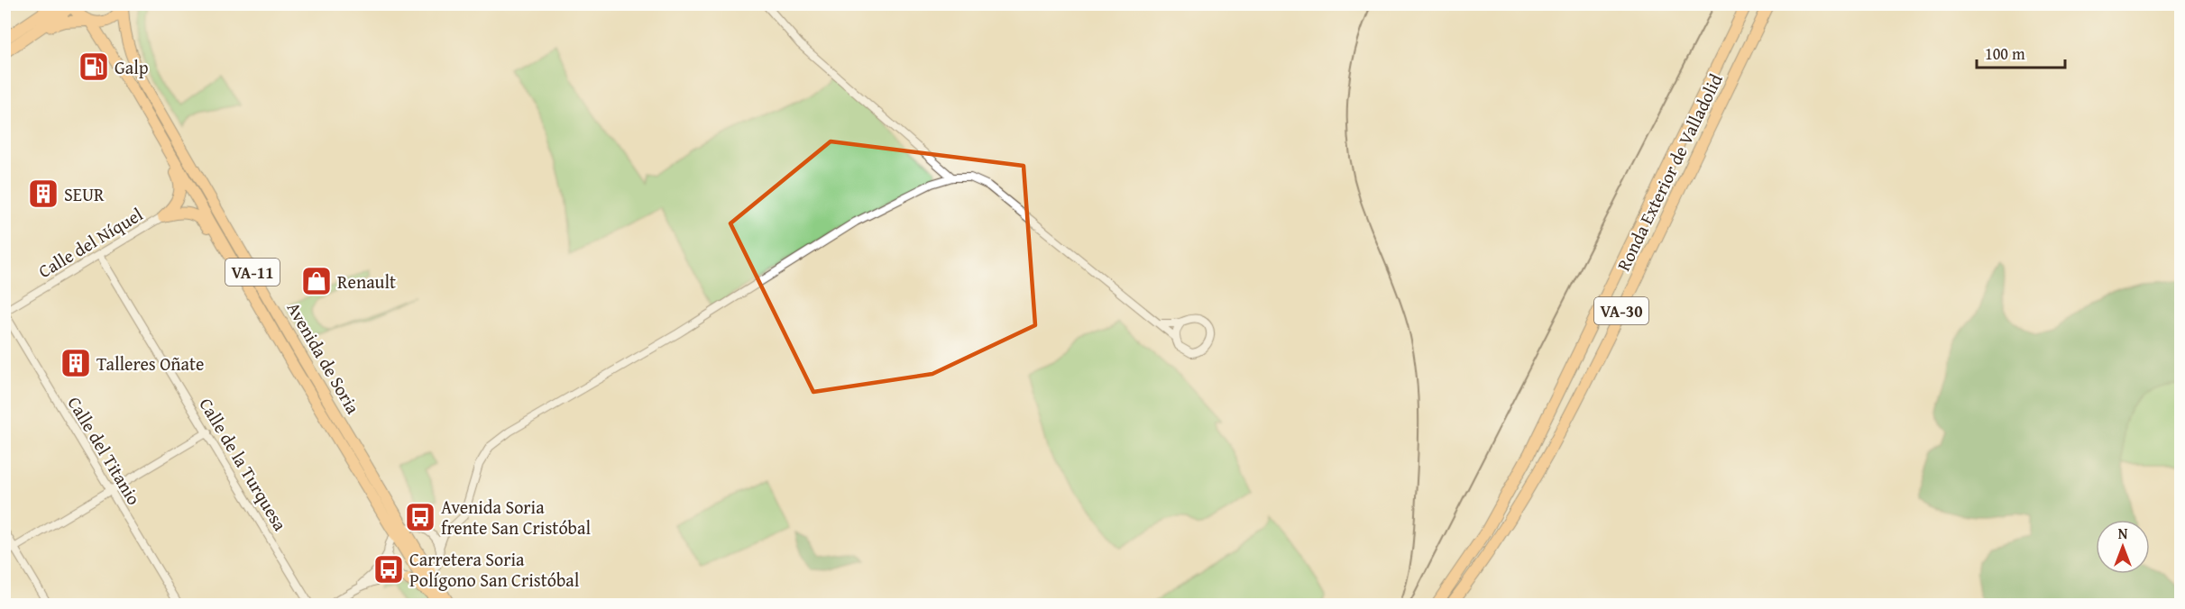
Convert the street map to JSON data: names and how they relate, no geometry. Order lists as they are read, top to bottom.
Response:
{
  "streets": {
    "highway": [
      "Ronda Exterior de Valladolid",
      "VA-11",
      "VA-30",
      "Avenida de Soria"
    ],
    "street": ["Calle del Níquel", "Calle del Titanio", "Calle de la Turquesa"]
  },
  "crossings": [
    ["Calle del Níquel", "Calle del Titanio"],
    ["Calle del Níquel", "Calle de la Turquesa"],
    ["VA-11", "Avenida de Soria"]
  ],
  "places": {
    "fuel station": ["Galp"],
    "building": ["SEUR", "Talleres Oñate"],
    "shop": ["Renault"],
    "bus stop": ["Avenida Soria frente San Cristóbal", "Carretera Soria Polígono San Cristóbal"]
  },
  "scale_bar": "100 m",
  "north": "top"
}
